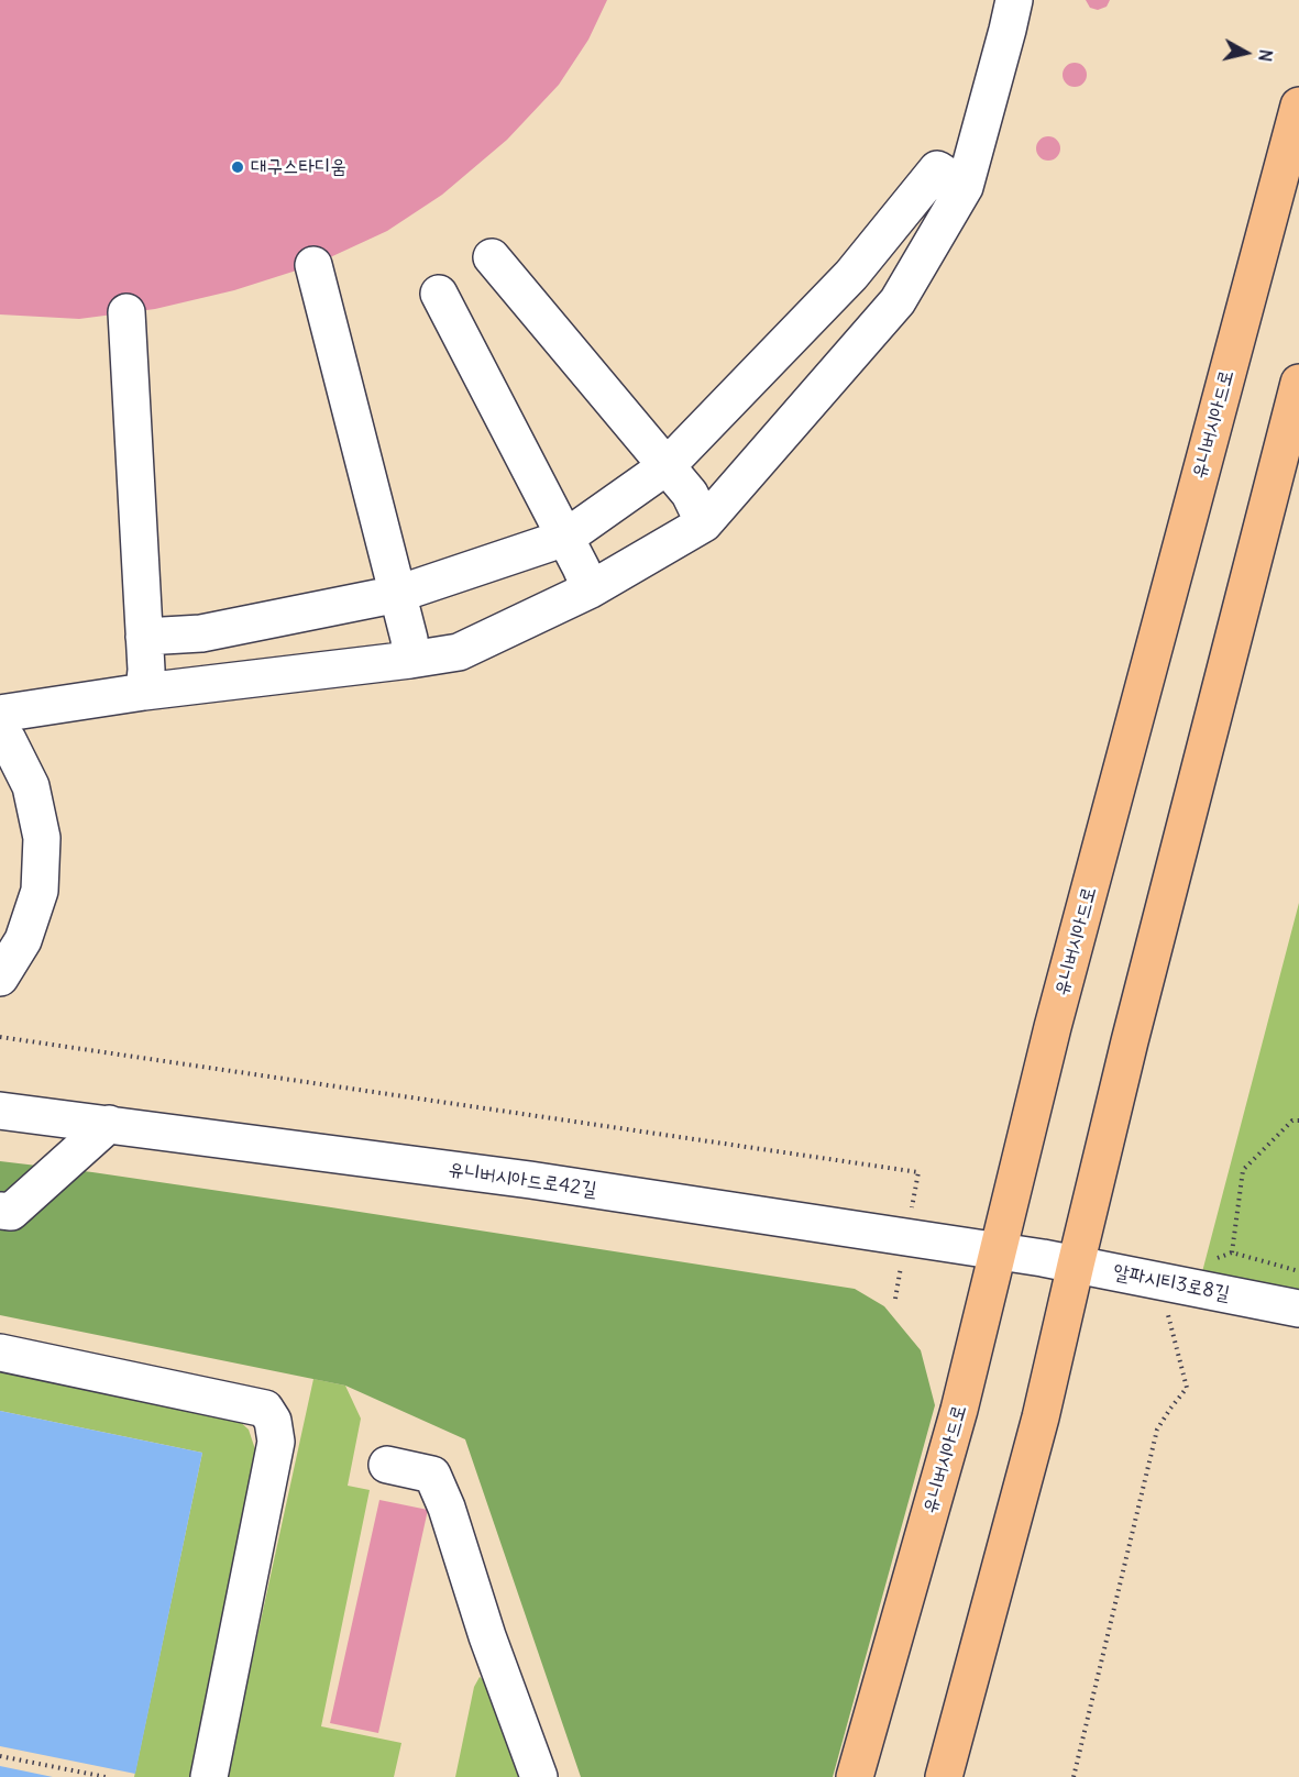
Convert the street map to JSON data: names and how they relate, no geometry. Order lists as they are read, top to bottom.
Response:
{
  "streets": {
    "main road": ["유니버시아드로"],
    "street": ["유니버시아드로42길", "알파시티3로8길"]
  },
  "crossings": [
    ["유니버시아드로", "유니버시아드로42길"],
    ["유니버시아드로42길", "알파시티3로8길"]
  ],
  "places": ["대구스타디움"],
  "north": "right"
}
